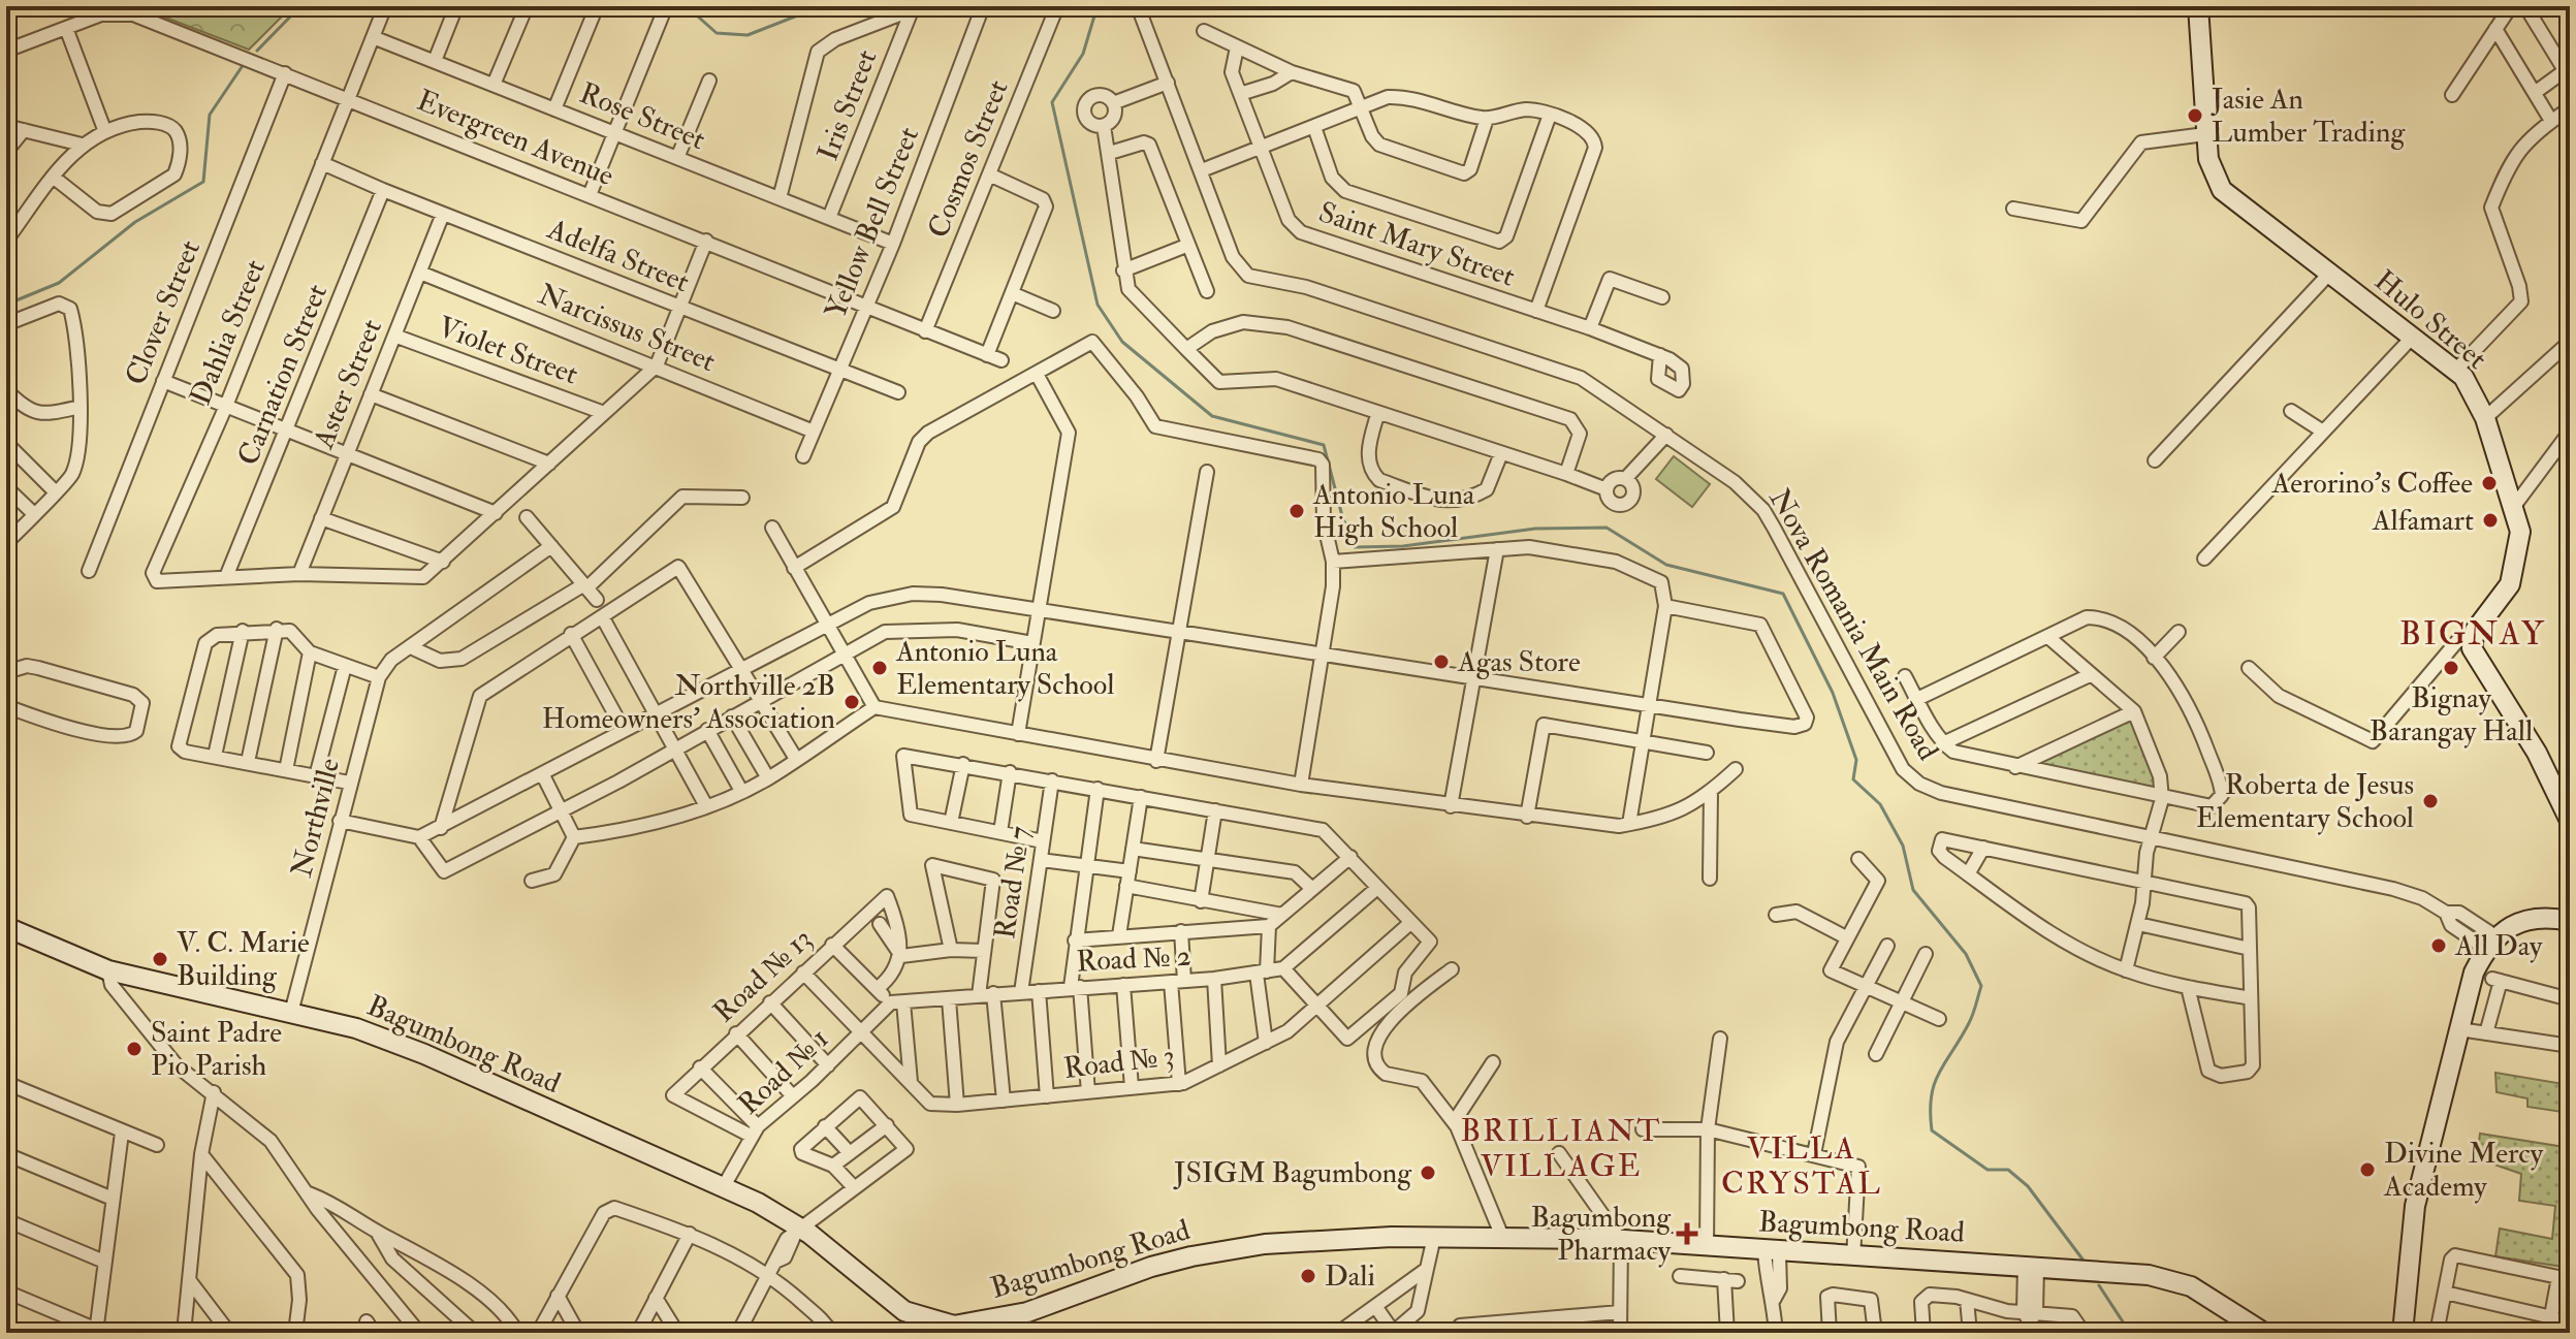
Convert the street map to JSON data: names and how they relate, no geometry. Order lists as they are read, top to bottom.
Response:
{
  "streets": {
    "main road": ["Hulo Street", "Bagumbong Road"],
    "street": [
      "Iris Street",
      "Rose Street",
      "Evergreen Avenue",
      "Cosmos Street",
      "Yellow Bell Street",
      "Saint Mary Street",
      "Adelfa Street",
      "Clover Street",
      "Narcissus Street",
      "Dahlia Street",
      "Violet Street",
      "Carnation Street",
      "Aster Street",
      "Nova Romania Main Road",
      "Northville",
      "Road № 7",
      "Road № 2",
      "Road № 13",
      "Road № 3",
      "Road № 1"
    ]
  },
  "crossings": [
    ["Iris Street", "Rose Street"],
    ["Rose Street", "Yellow Bell Street"],
    ["Rose Street", "Dahlia Street"],
    ["Evergreen Avenue", "Cosmos Street"],
    ["Evergreen Avenue", "Yellow Bell Street"],
    ["Evergreen Avenue", "Clover Street"],
    ["Evergreen Avenue", "Dahlia Street"],
    ["Yellow Bell Street", "Adelfa Street"],
    ["Yellow Bell Street", "Narcissus Street"],
    ["Adelfa Street", "Dahlia Street"],
    ["Adelfa Street", "Carnation Street"],
    ["Adelfa Street", "Aster Street"],
    ["Narcissus Street", "Aster Street"],
    ["Dahlia Street", "Carnation Street"],
    ["Violet Street", "Aster Street"],
    ["Northville", "Bagumbong Road"],
    ["Road № 7", "Road № 2"],
    ["Road № 2", "Road № 1"],
    ["Road № 13", "Road № 1"],
    ["Bagumbong Road", "Road № 1"]
  ],
  "districts": ["BIGNAY", "BRILLIANT VILLAGE", "VILLA CRYSTAL"],
  "places": {
    "other": [
      "Jasie An Lumber Trading",
      "Aerorino's Coffee",
      "Antonio Luna High School",
      "Alfamart",
      "Agas Store",
      "Antonio Luna Elementary School",
      "Bignay Barangay Hall",
      "Northville 2B Homeowners' Association",
      "Roberta de Jesus Elementary School",
      "All Day",
      "V. C. Marie Building",
      "Saint Padre Pio Parish",
      "Divine Mercy Academy",
      "JSIGM Bagumbong",
      "Dali"
    ],
    "health": ["Bagumbong Pharmacy"]
  }
}
